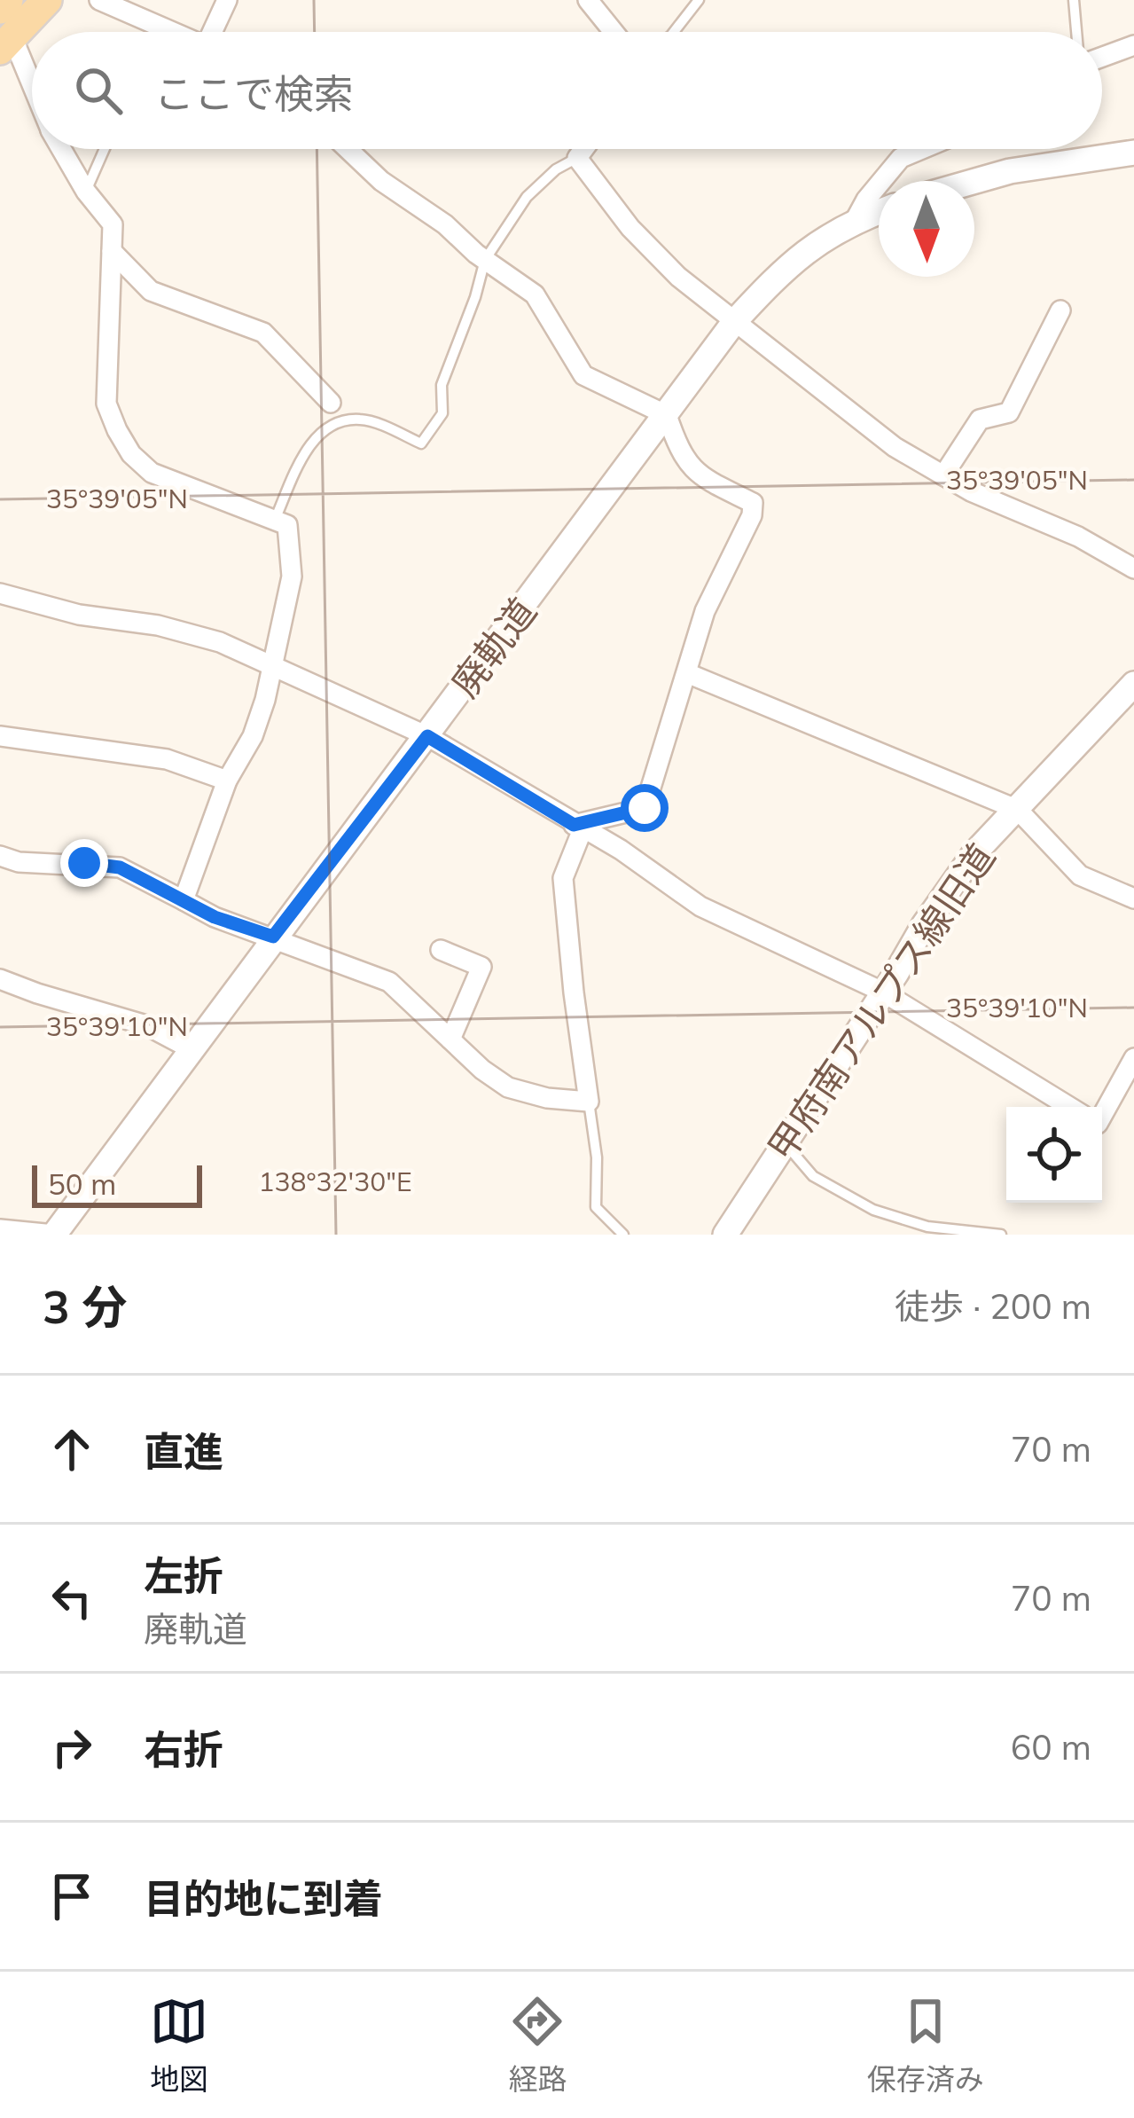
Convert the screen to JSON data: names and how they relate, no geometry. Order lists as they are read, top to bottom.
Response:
{
  "streets": {
    "street": ["廃軌道", "甲府南アルプス線旧道"]
  },
  "scale_bar": "50 m",
  "north": "bottom",
  "page": {
    "search": "ここで検索",
    "scale": "50 m",
    "heading": ["3 分", "徒歩 · 200 m"],
    "list": [
      ["直進", "70 m"],
      ["左折", "廃軌道", "70 m"],
      ["右折", "60 m"],
      "目的地に到着"
    ],
    "nav": ["地図", "経路", "保存済み"]
  },
  "coordinates": ["35°39'05\"N", "35°39'10\"N", "138°32'30\"E"]
}
